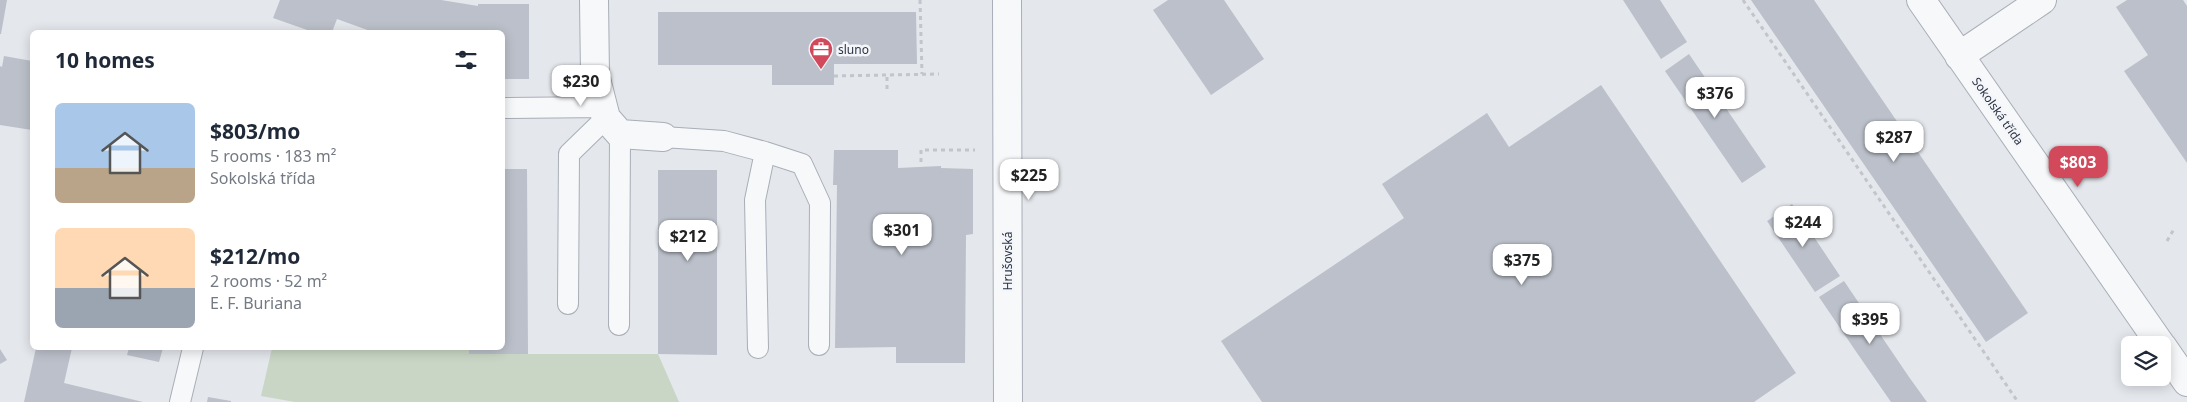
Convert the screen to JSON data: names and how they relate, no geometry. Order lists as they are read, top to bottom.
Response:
{
  "streets": {
    "street": ["Sokolská třída", "Hrušovská"]
  },
  "places": {
    "office": ["sluno"]
  },
  "page": {
    "heading": "10 homes",
    "price": [
      "$230",
      "$376",
      "$287",
      "$803",
      "$225",
      "$244",
      "$301",
      "$212",
      "$375",
      "$395"
    ],
    "list": [
      {
        "name": "$803/mo",
        "note": "5 rooms · 183 m² · Sokolská třída"
      },
      {
        "name": "$212/mo",
        "note": "2 rooms · 52 m² · E. F. Buriana"
      }
    ]
  }
}
